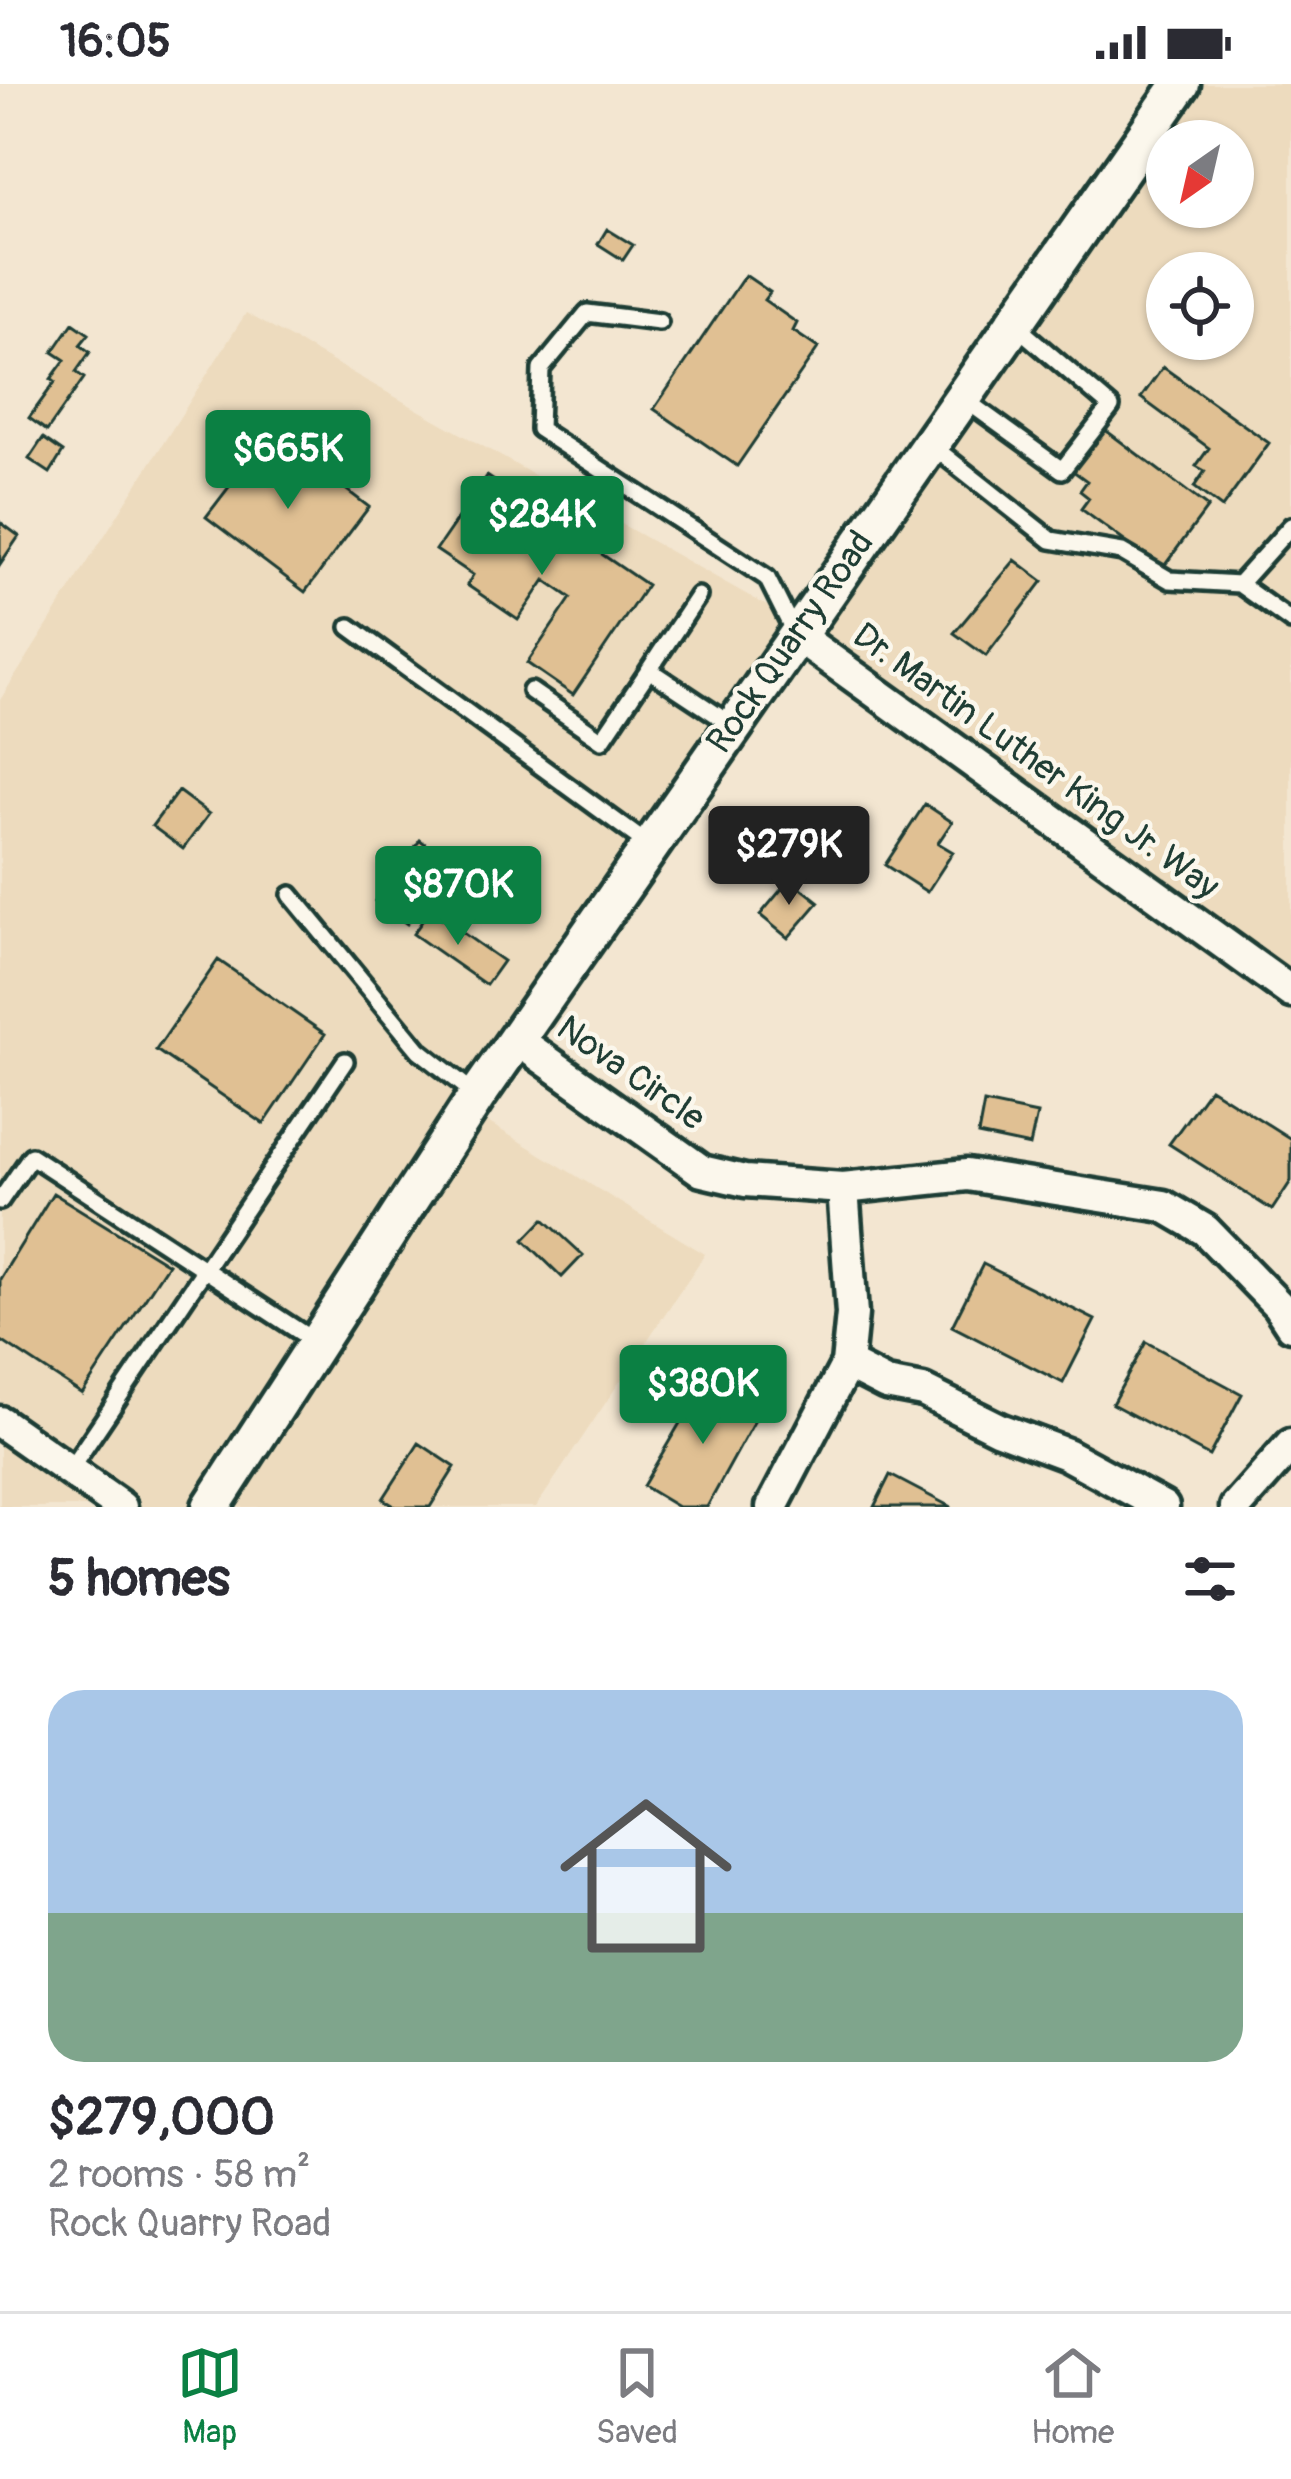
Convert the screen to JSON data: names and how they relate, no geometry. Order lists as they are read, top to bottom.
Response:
{
  "streets": {
    "street": ["Rock Quarry Road", "Dr. Martin Luther King Jr. Way", "Nova Circle"]
  },
  "crossings": [
    ["Rock Quarry Road", "Dr. Martin Luther King Jr. Way"],
    ["Rock Quarry Road", "Nova Circle"]
  ],
  "north": "bottom left",
  "page": {
    "status": "16:05",
    "price": [
      "$665K",
      "$284K",
      "$279K",
      "$870K",
      "$380K"
    ],
    "heading": "5 homes",
    "list": [
      {
        "name": "$279,000",
        "note": "2 rooms · 58 m² · Rock Quarry Road"
      }
    ],
    "tabs": ["Map", "Saved", "Home"]
  }
}
